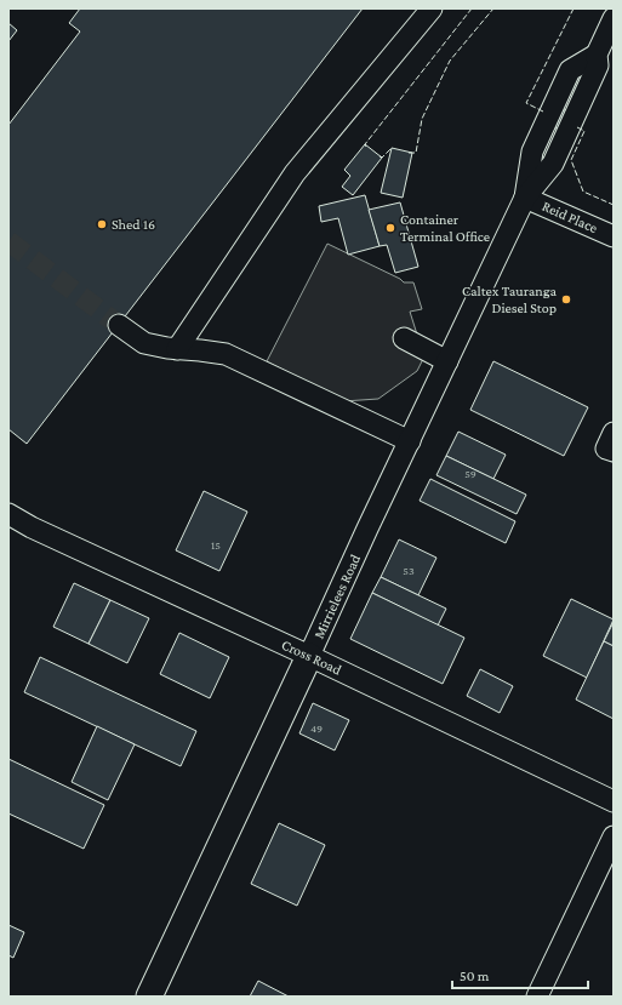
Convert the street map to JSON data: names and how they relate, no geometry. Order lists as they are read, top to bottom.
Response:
{
  "streets": {
    "main road": ["Mirrielees Road"],
    "street": ["Reid Place", "Cross Road"]
  },
  "crossings": [
    ["Reid Place", "Mirrielees Road"],
    ["Mirrielees Road", "Cross Road"]
  ],
  "places": ["Shed 16", "Container Terminal Office", "Caltex Tauranga Diesel Stop"],
  "house_numbers": [
    "59",
    "15",
    "53",
    "49"
  ],
  "scale_bar": "50 m"
}
